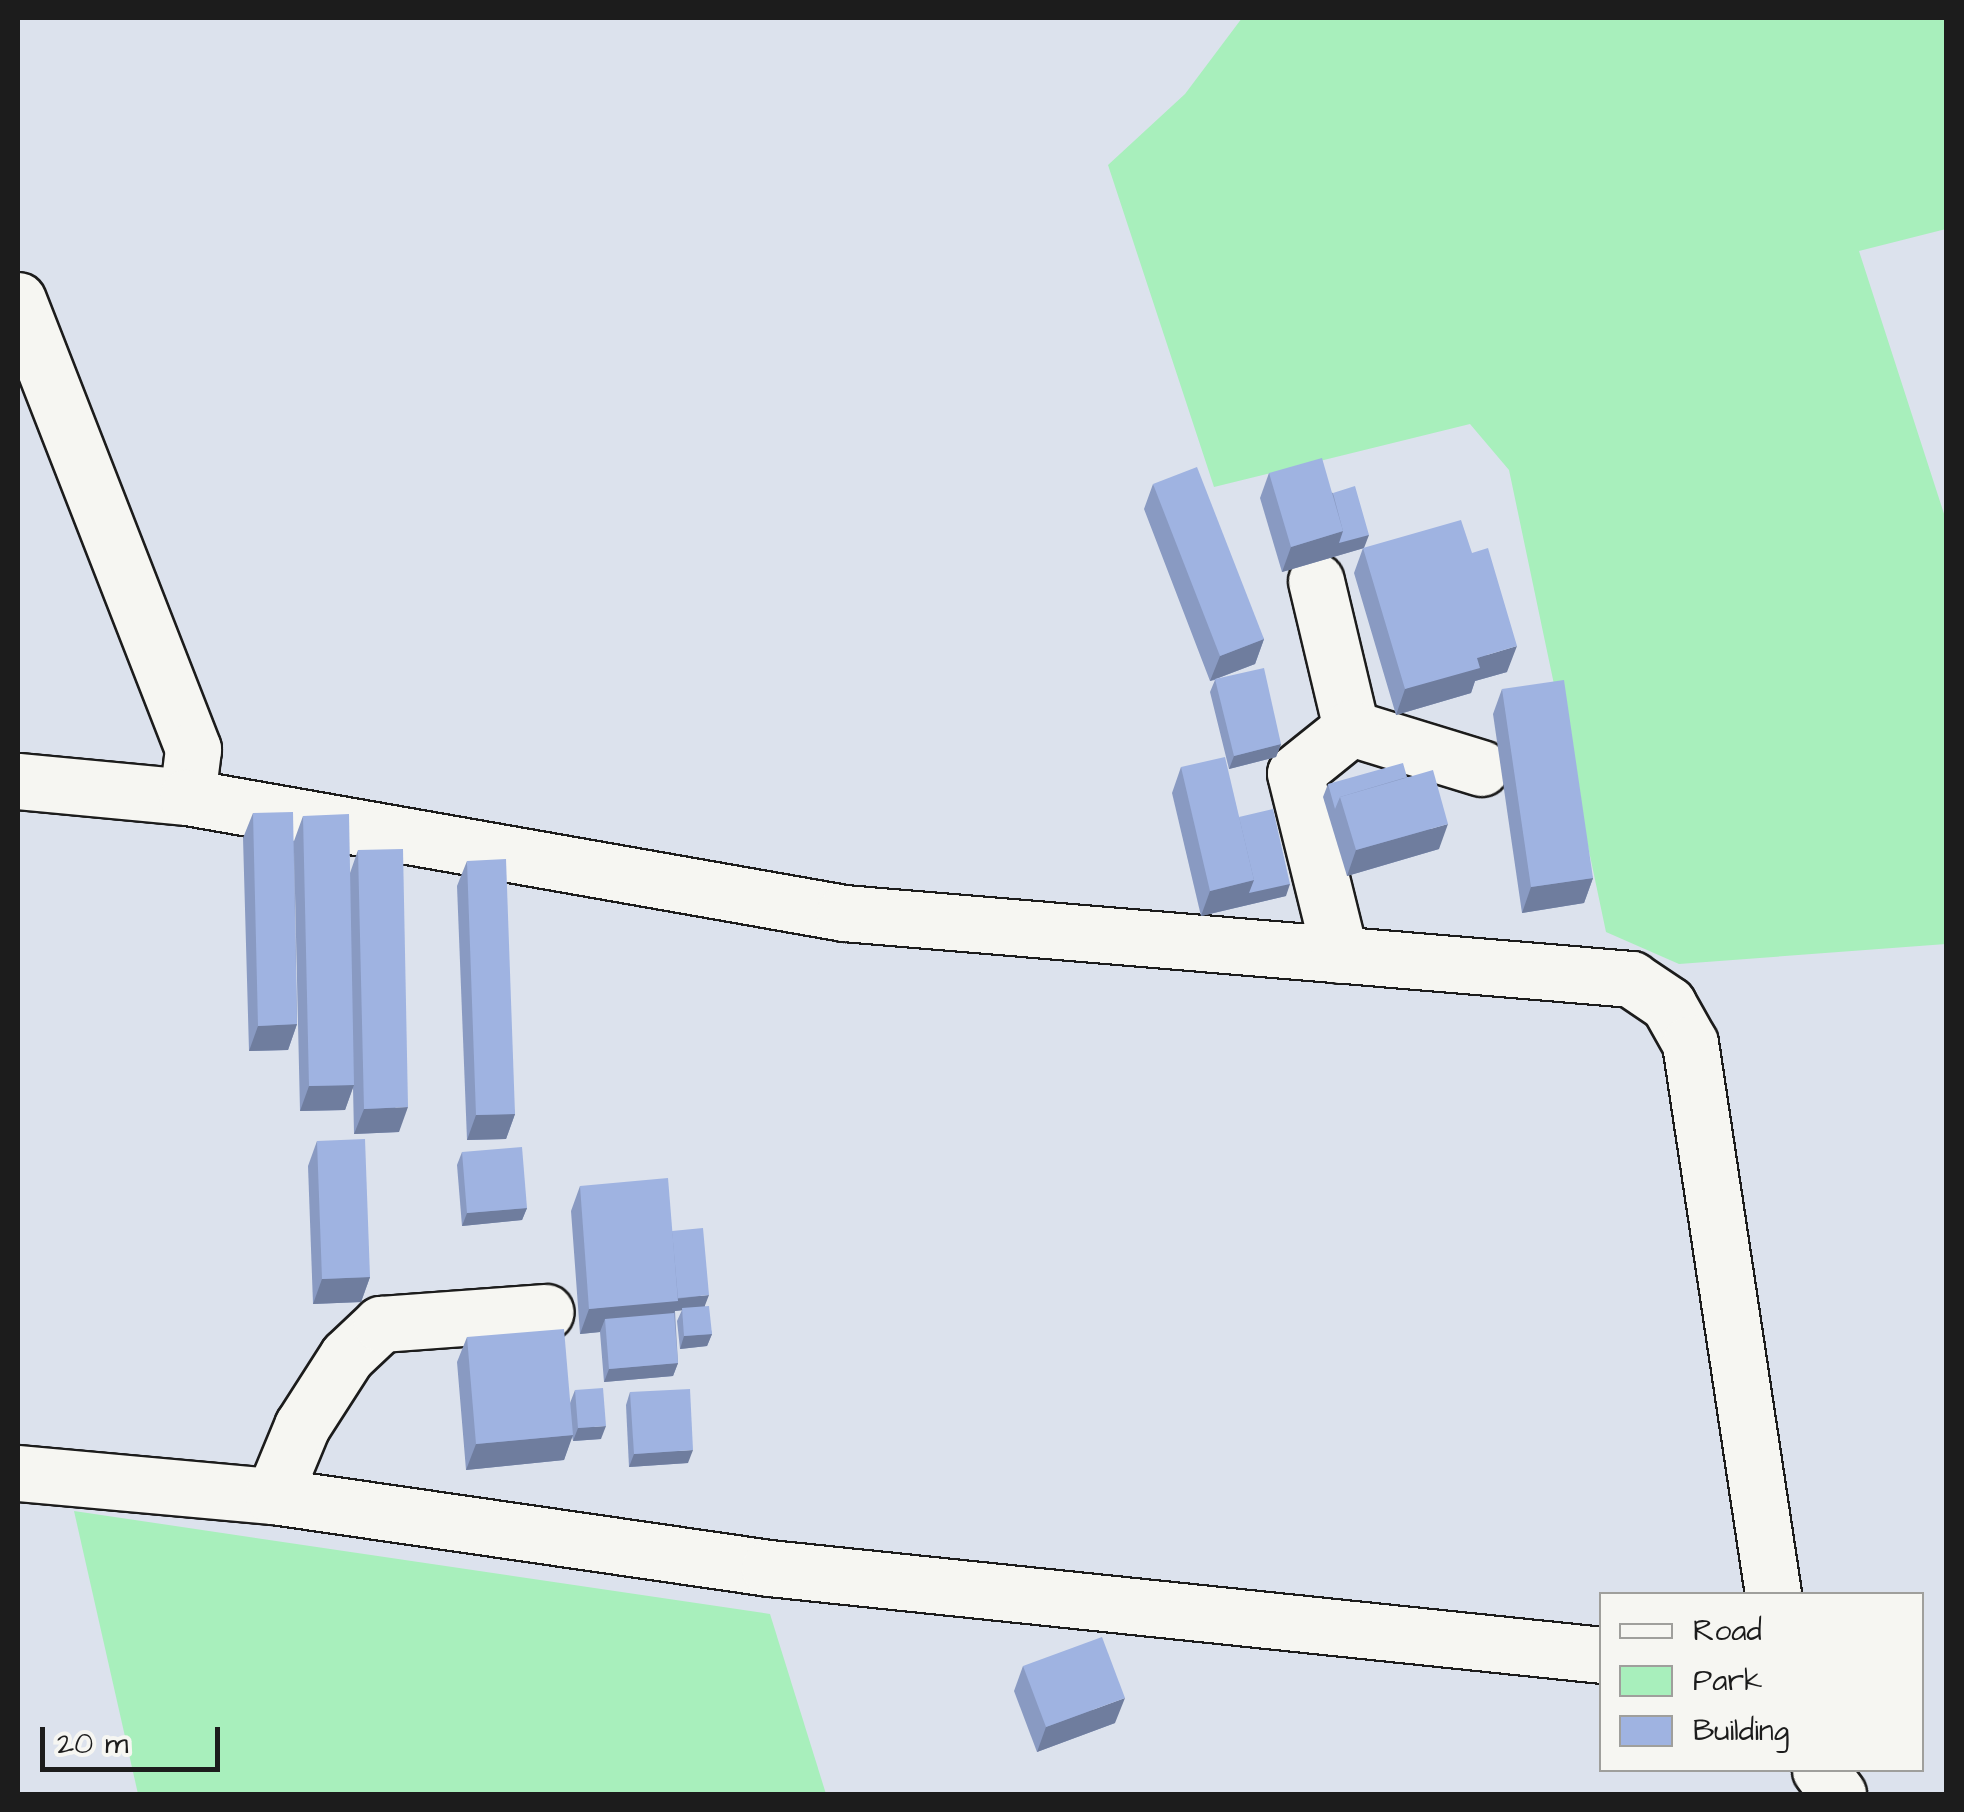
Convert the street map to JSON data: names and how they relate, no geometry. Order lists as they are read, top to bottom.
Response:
{
  "legend": ["Road", "Park", "Building"],
  "scale_bar": "20 m"
}
